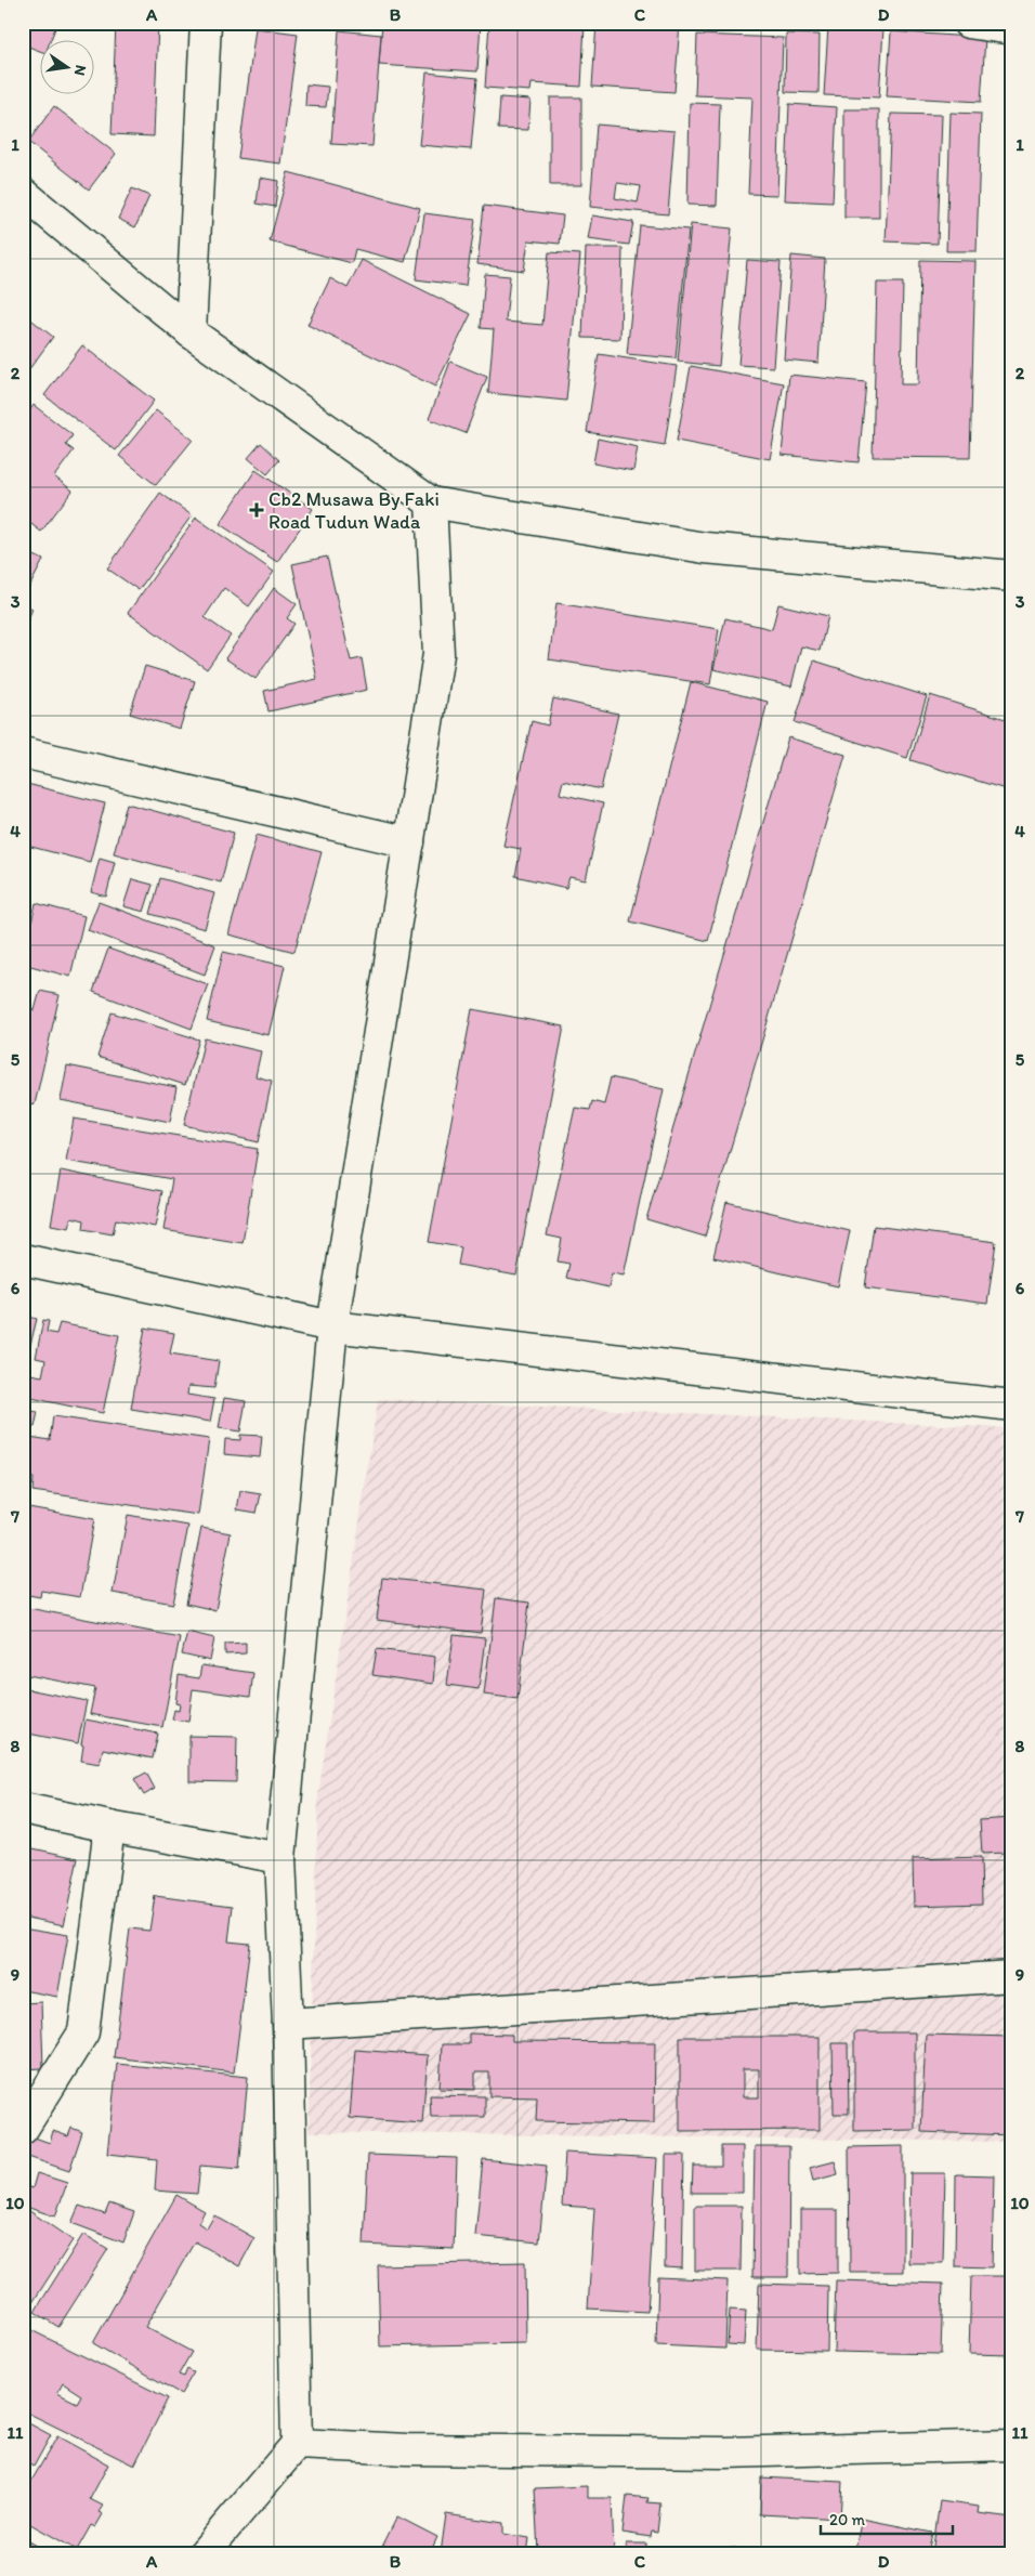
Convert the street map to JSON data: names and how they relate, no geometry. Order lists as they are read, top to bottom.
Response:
{
  "places": {
    "health": ["Cb2 Musawa By Faki Road Tudun Wada"]
  },
  "scale_bar": "20 m",
  "north": "right",
  "grid": {
    "columns": [
      "A",
      "B",
      "C",
      "D"
    ],
    "rows": [
      "1",
      "2",
      "3",
      "4",
      "5",
      "6",
      "7",
      "8",
      "9",
      "10",
      "11"
    ]
  }
}
